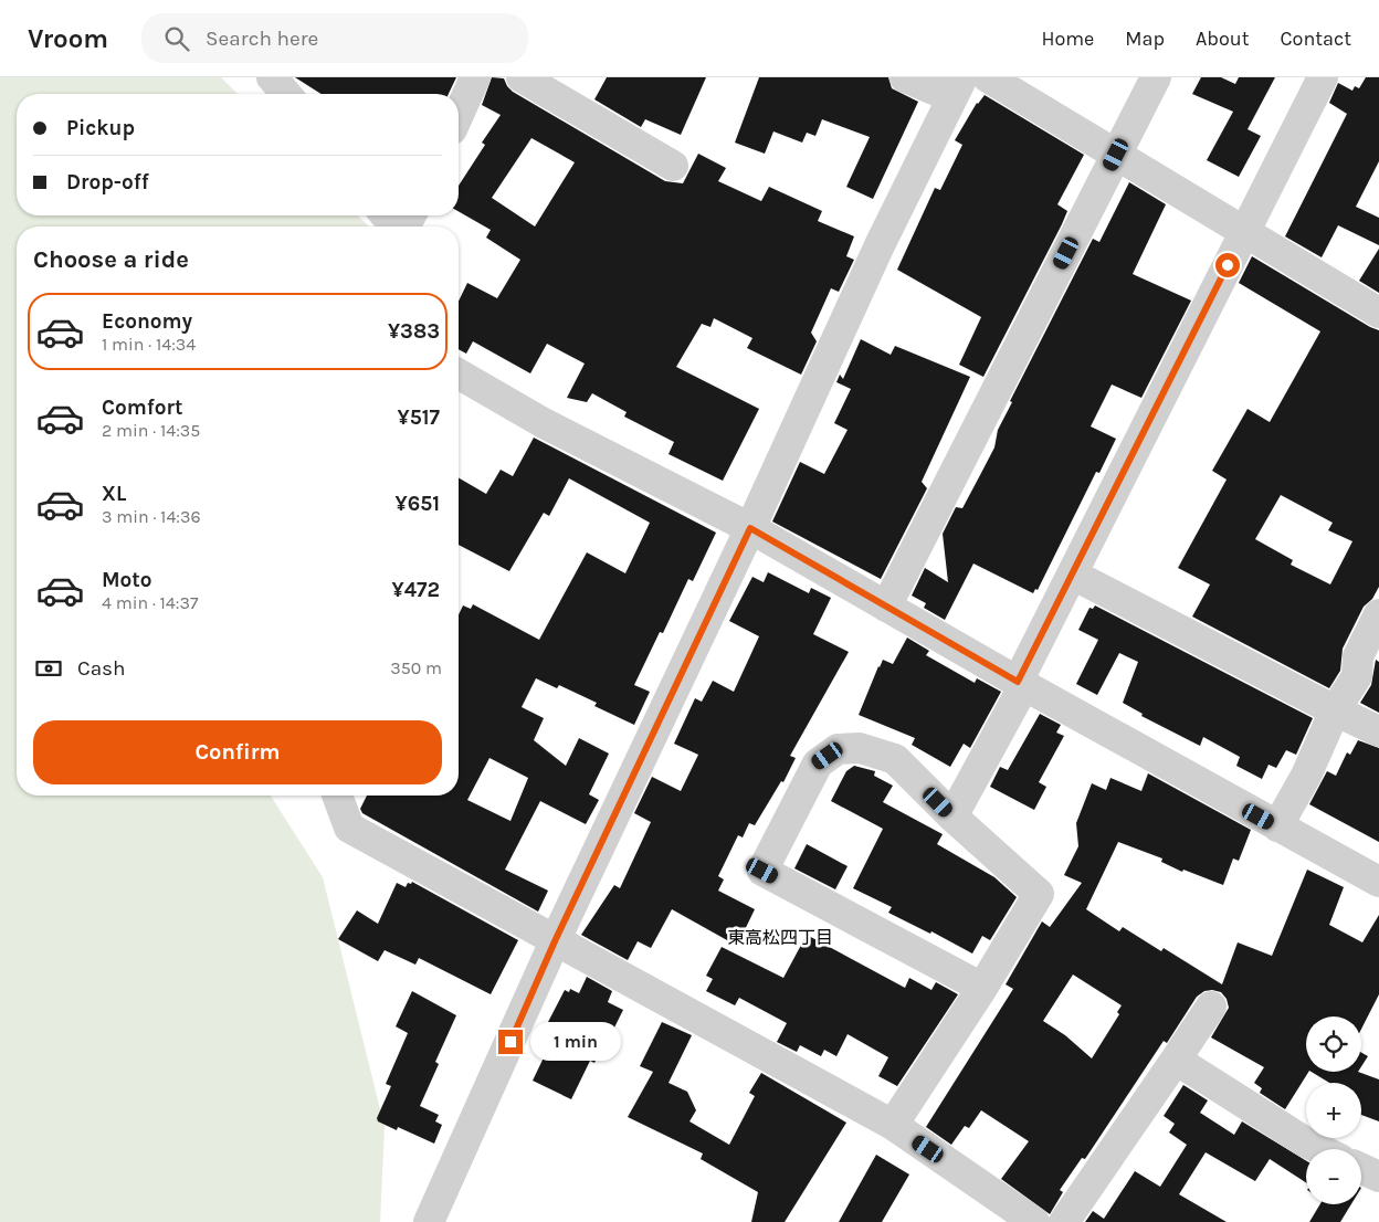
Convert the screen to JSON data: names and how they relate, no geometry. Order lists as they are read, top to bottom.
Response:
{
  "districts": ["東高松四丁目"],
  "page": {
    "header": "Vroom",
    "search": "Search here",
    "nav": [
      "Home",
      "Map",
      "About",
      "Contact"
    ],
    "banner": ["Pickup", "Drop-off"],
    "heading": "Choose a ride",
    "list": [
      {
        "name": "Economy",
        "note": "1 min · 14:34",
        "value": "¥383"
      },
      {
        "name": "Comfort",
        "note": "2 min · 14:35",
        "value": "¥517"
      },
      {
        "name": "XL",
        "note": "3 min · 14:36",
        "value": "¥651"
      },
      {
        "name": "Moto",
        "note": "4 min · 14:37",
        "value": "¥472"
      }
    ],
    "pay": ["Cash", "350 m"],
    "buttons": "Confirm",
    "map_buttons": ["+", "−"],
    "bubble": "1 min"
  }
}
